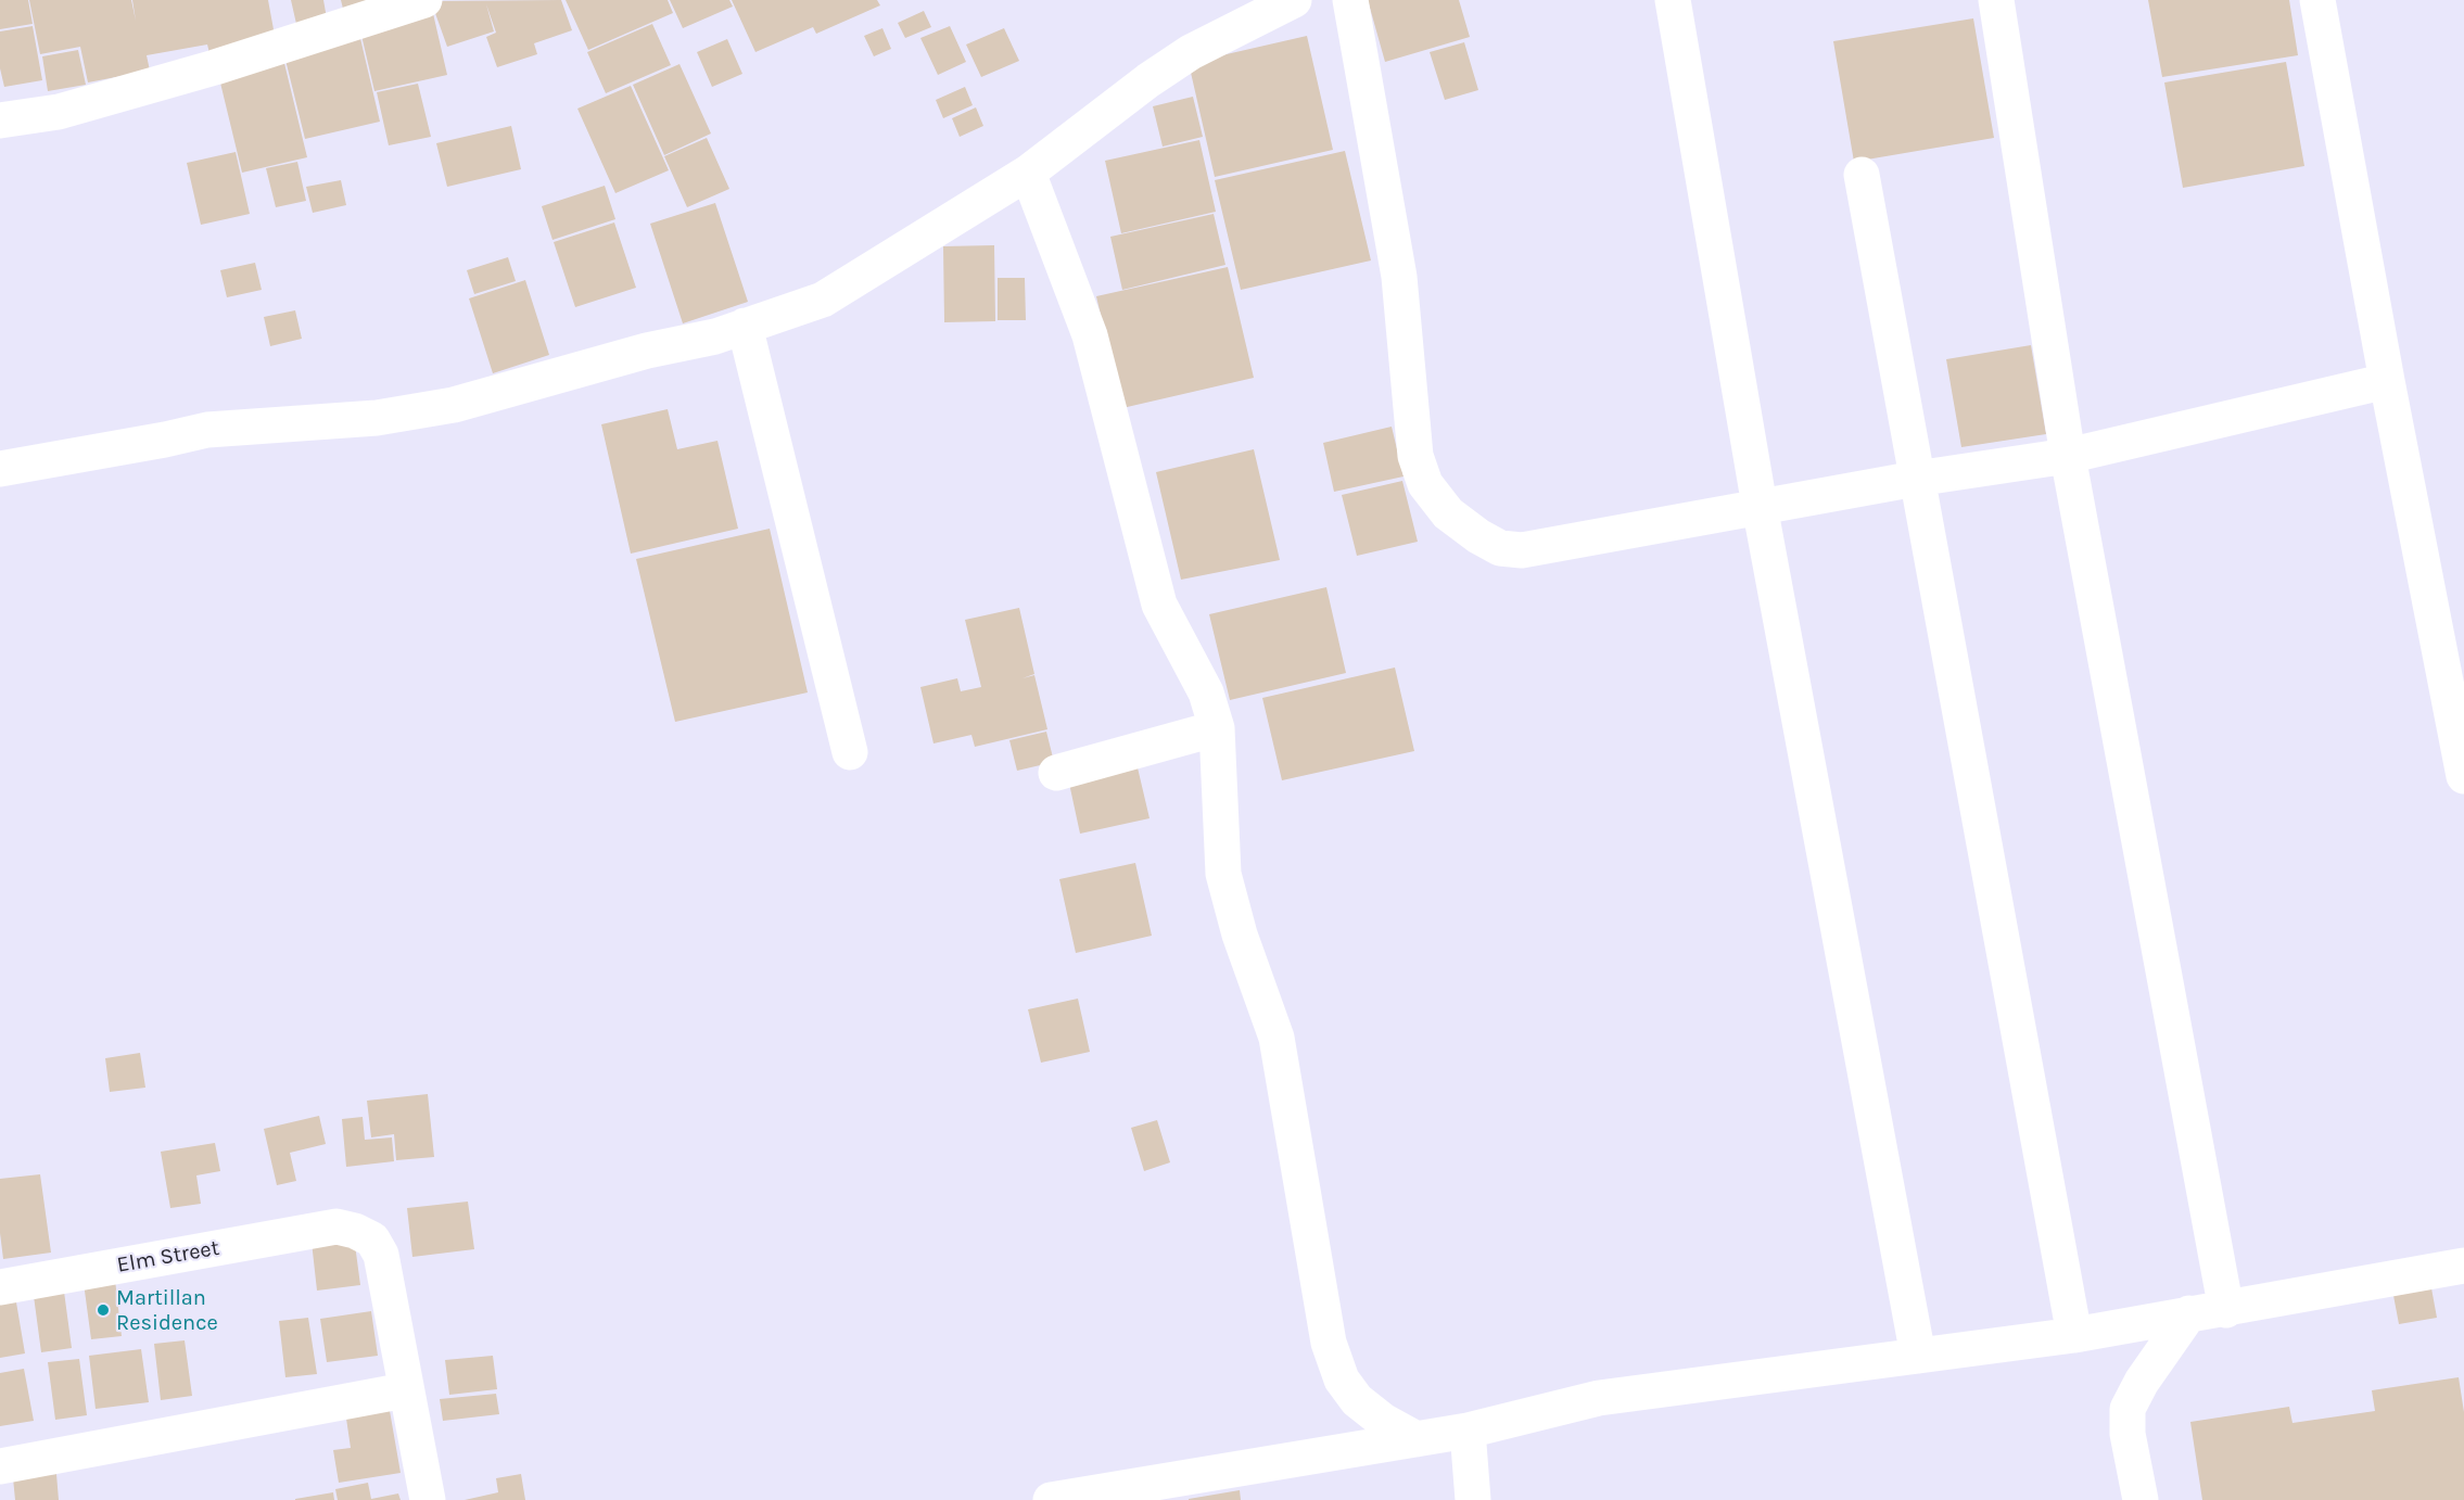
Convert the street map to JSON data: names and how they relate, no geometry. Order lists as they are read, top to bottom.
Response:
{
  "streets": {
    "street": ["Elm Street"]
  },
  "places": ["Martillan Residence"]
}
